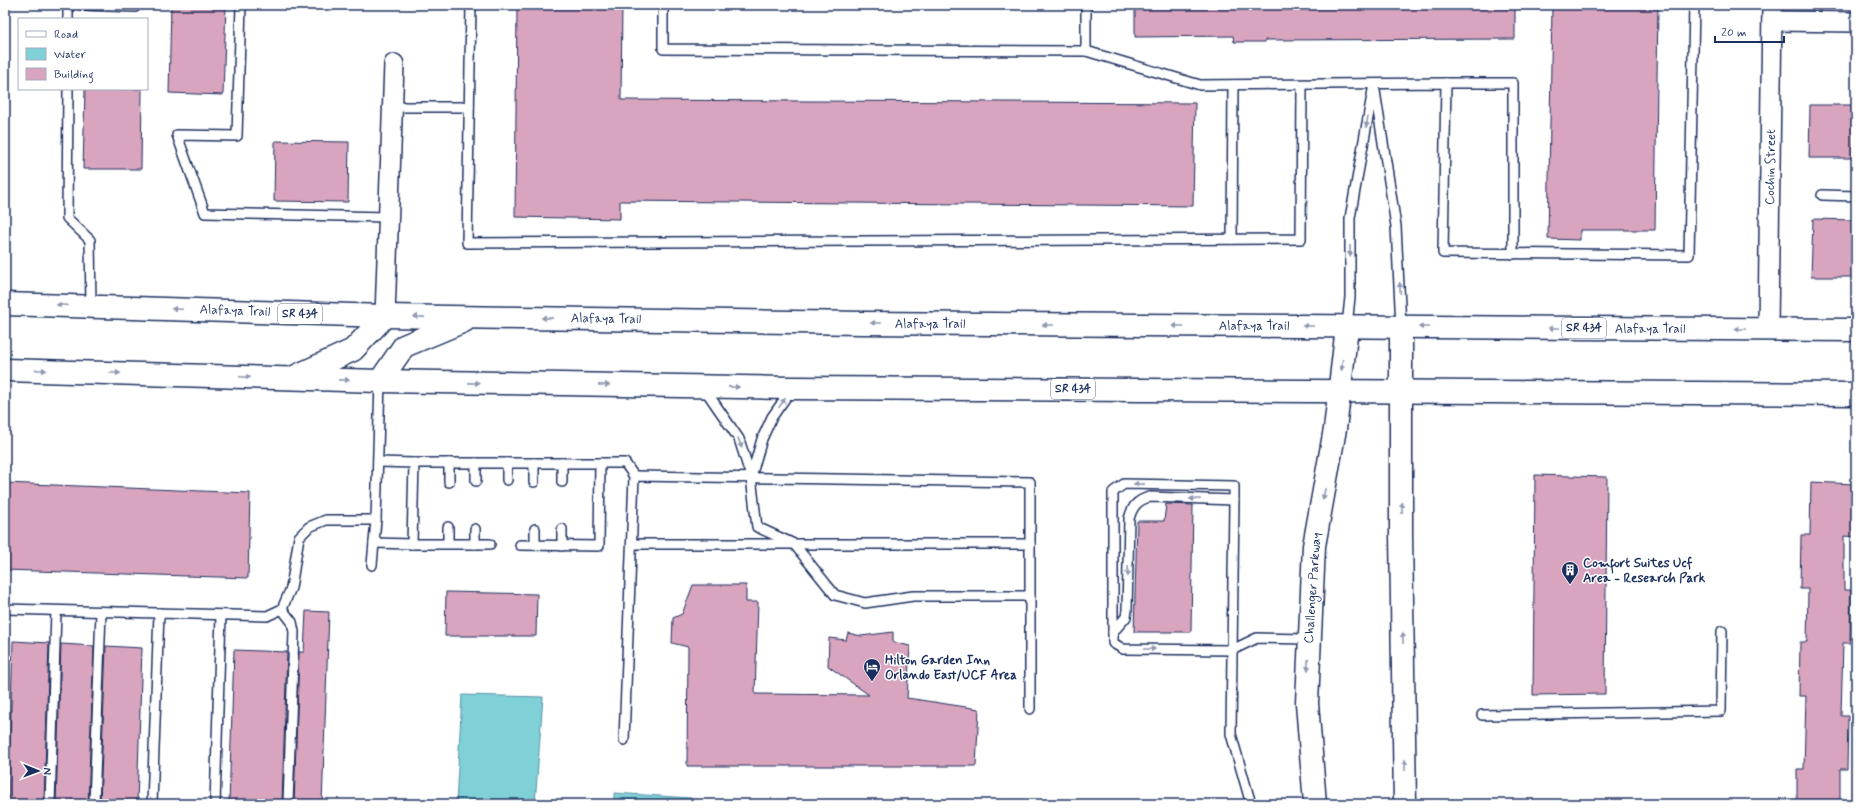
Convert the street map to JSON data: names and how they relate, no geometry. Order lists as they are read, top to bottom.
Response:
{
  "streets": {
    "main road": ["Alafaya Trail", "SR 434", "Challenger Parkway"],
    "street": ["Cochin Street"]
  },
  "crossings": [
    ["Cochin Street", "Alafaya Trail"],
    ["Alafaya Trail", "Challenger Parkway"],
    ["SR 434", "Challenger Parkway"]
  ],
  "places": {
    "building": ["Comfort Suites Ucf Area - Research Park"],
    "hotel": ["Hilton Garden Inn Orlando East/UCF Area"]
  },
  "legend": ["Road", "Water", "Building"],
  "scale_bar": "20 m",
  "north": "right"
}
